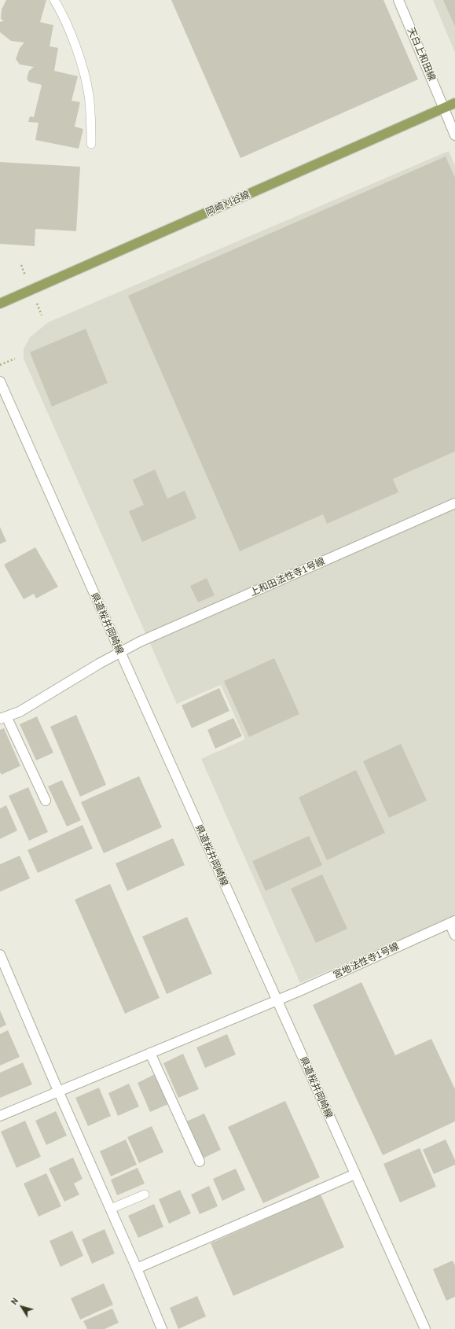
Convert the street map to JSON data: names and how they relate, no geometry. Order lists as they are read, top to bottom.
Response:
{
  "streets": {
    "main road": ["岡崎刈谷線"],
    "street": [
      "天白上和田線",
      "上和田法性寺1号線",
      "県道桜井岡崎線",
      "宮地法性寺1号線"
    ]
  },
  "crossings": [
    ["天白上和田線", "岡崎刈谷線"],
    ["上和田法性寺1号線", "県道桜井岡崎線"],
    ["県道桜井岡崎線", "宮地法性寺1号線"]
  ],
  "north": "top left"
}
